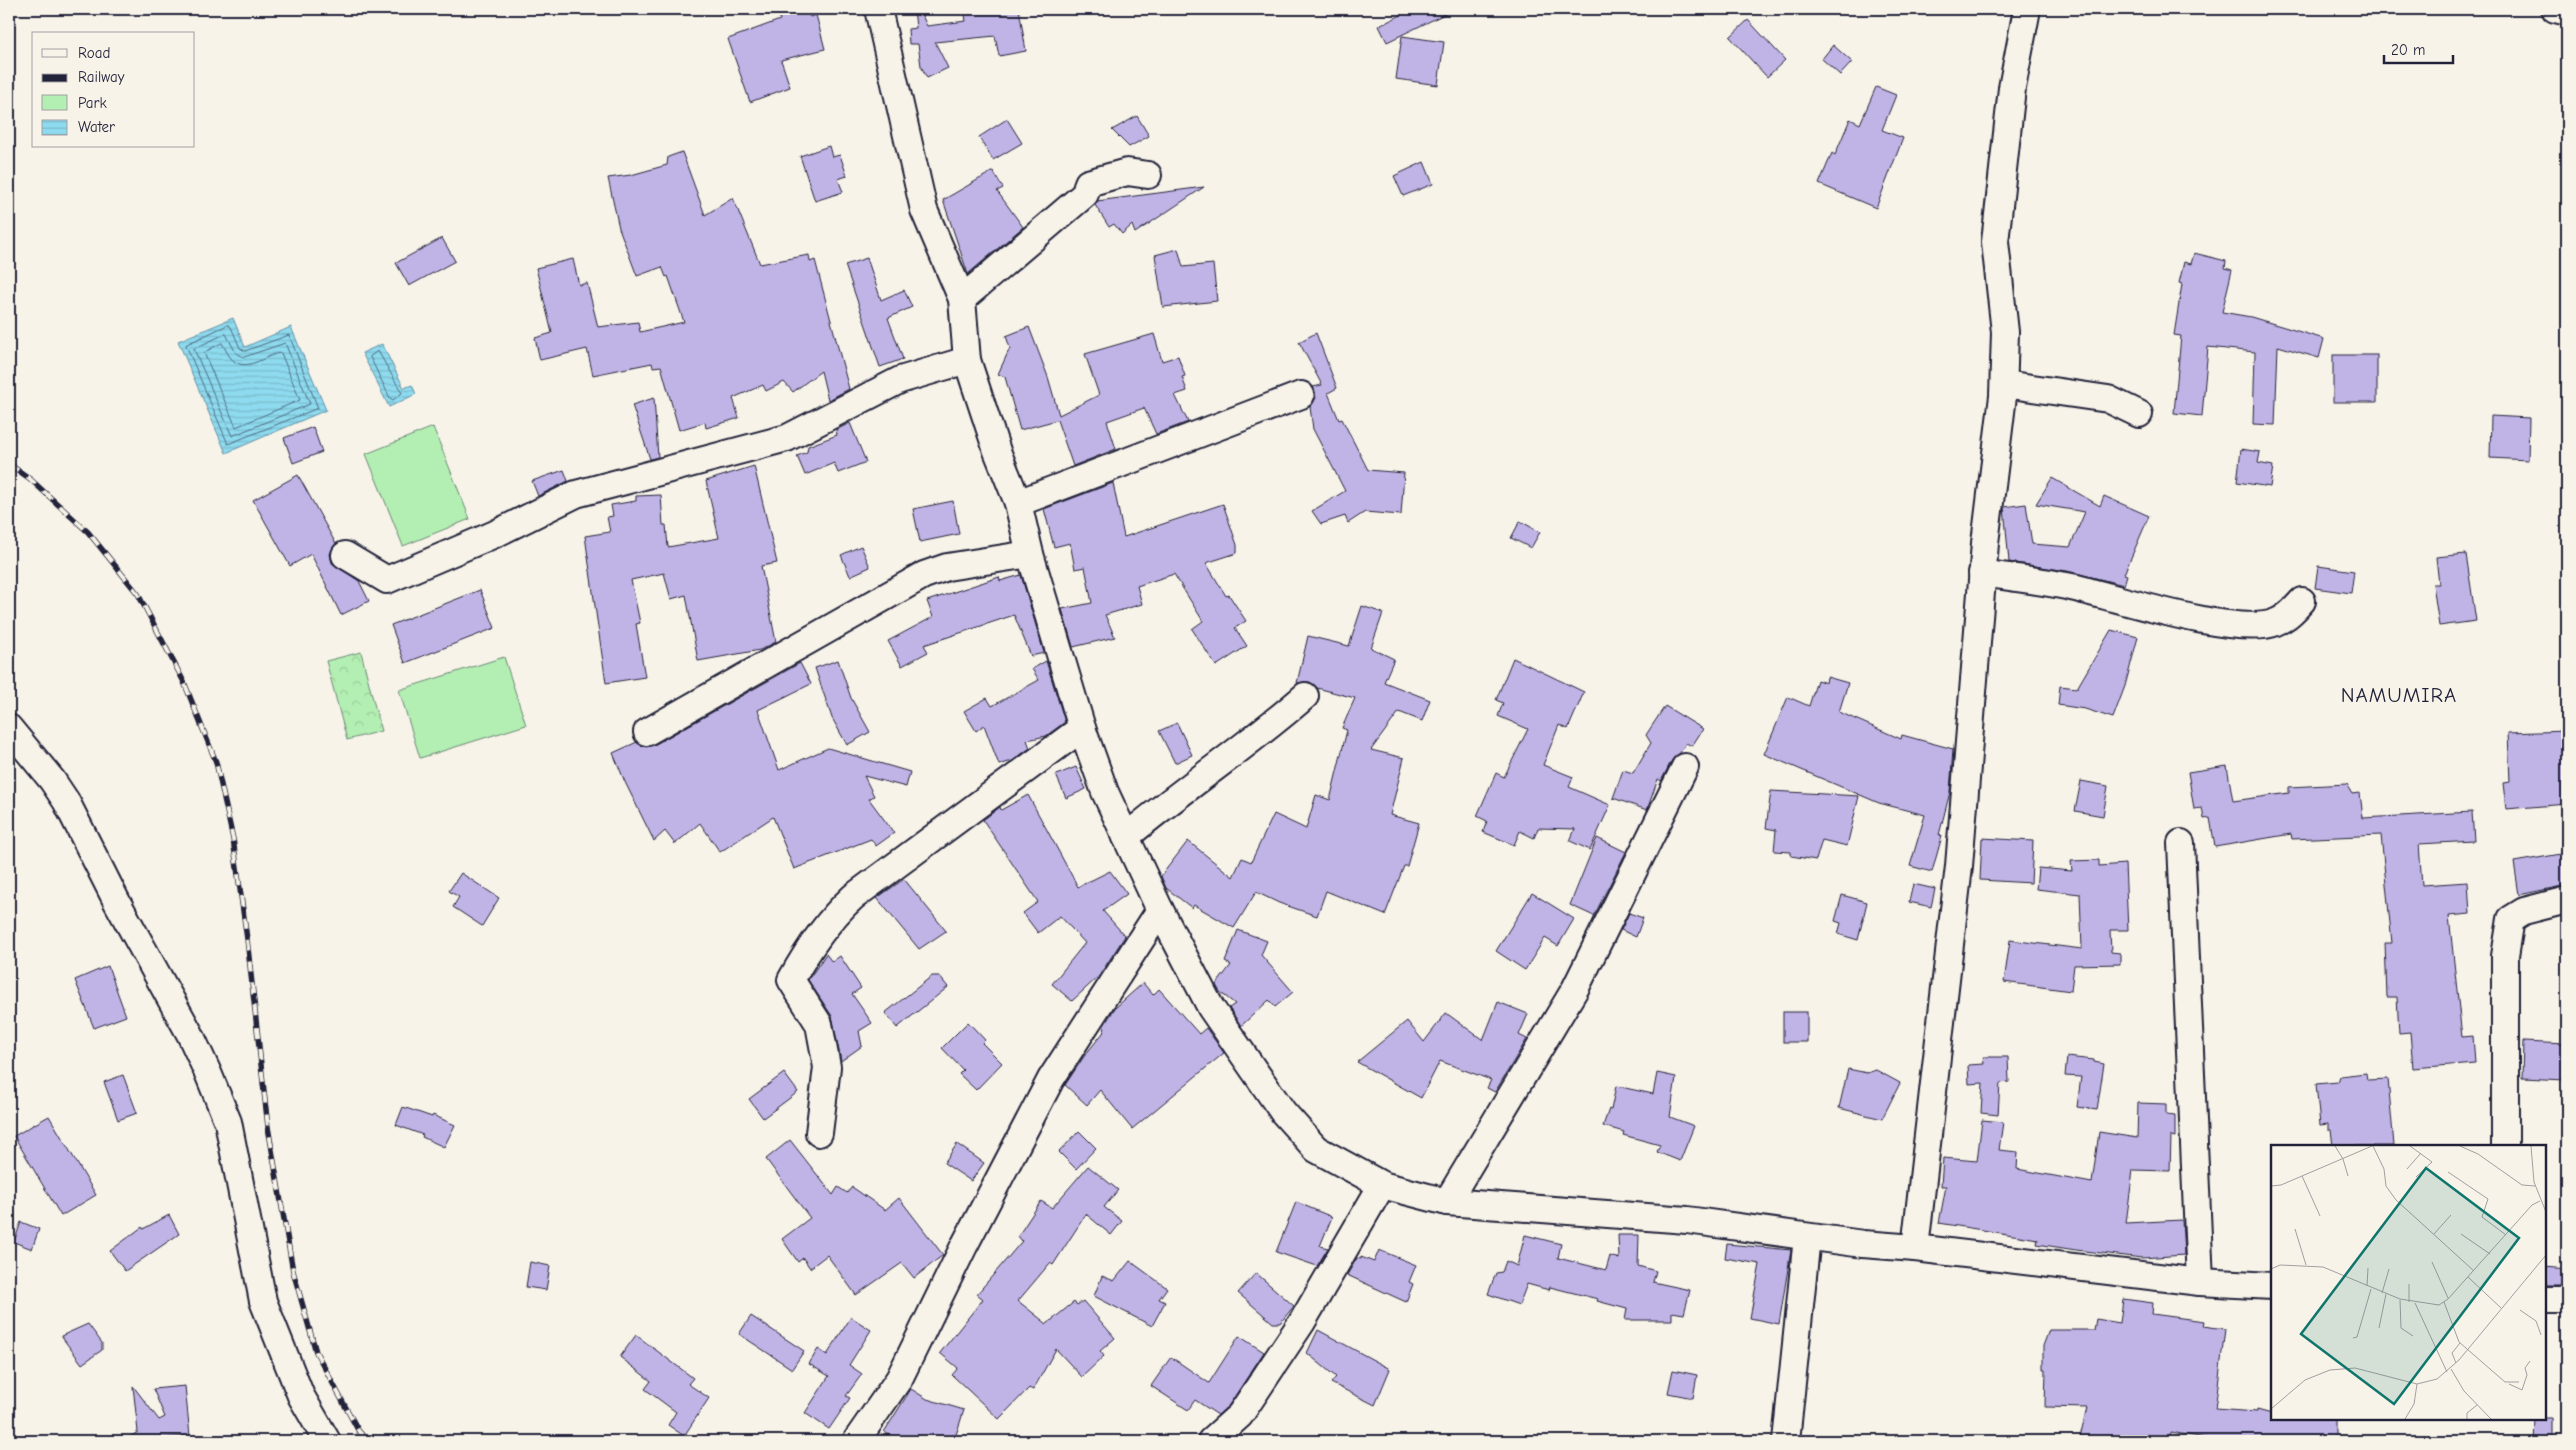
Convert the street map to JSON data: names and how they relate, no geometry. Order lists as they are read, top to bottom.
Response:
{
  "districts": ["NAMUMIRA"],
  "legend": [
    "Road",
    "Railway",
    "Park",
    "Water"
  ],
  "scale_bar": "20 m"
}
